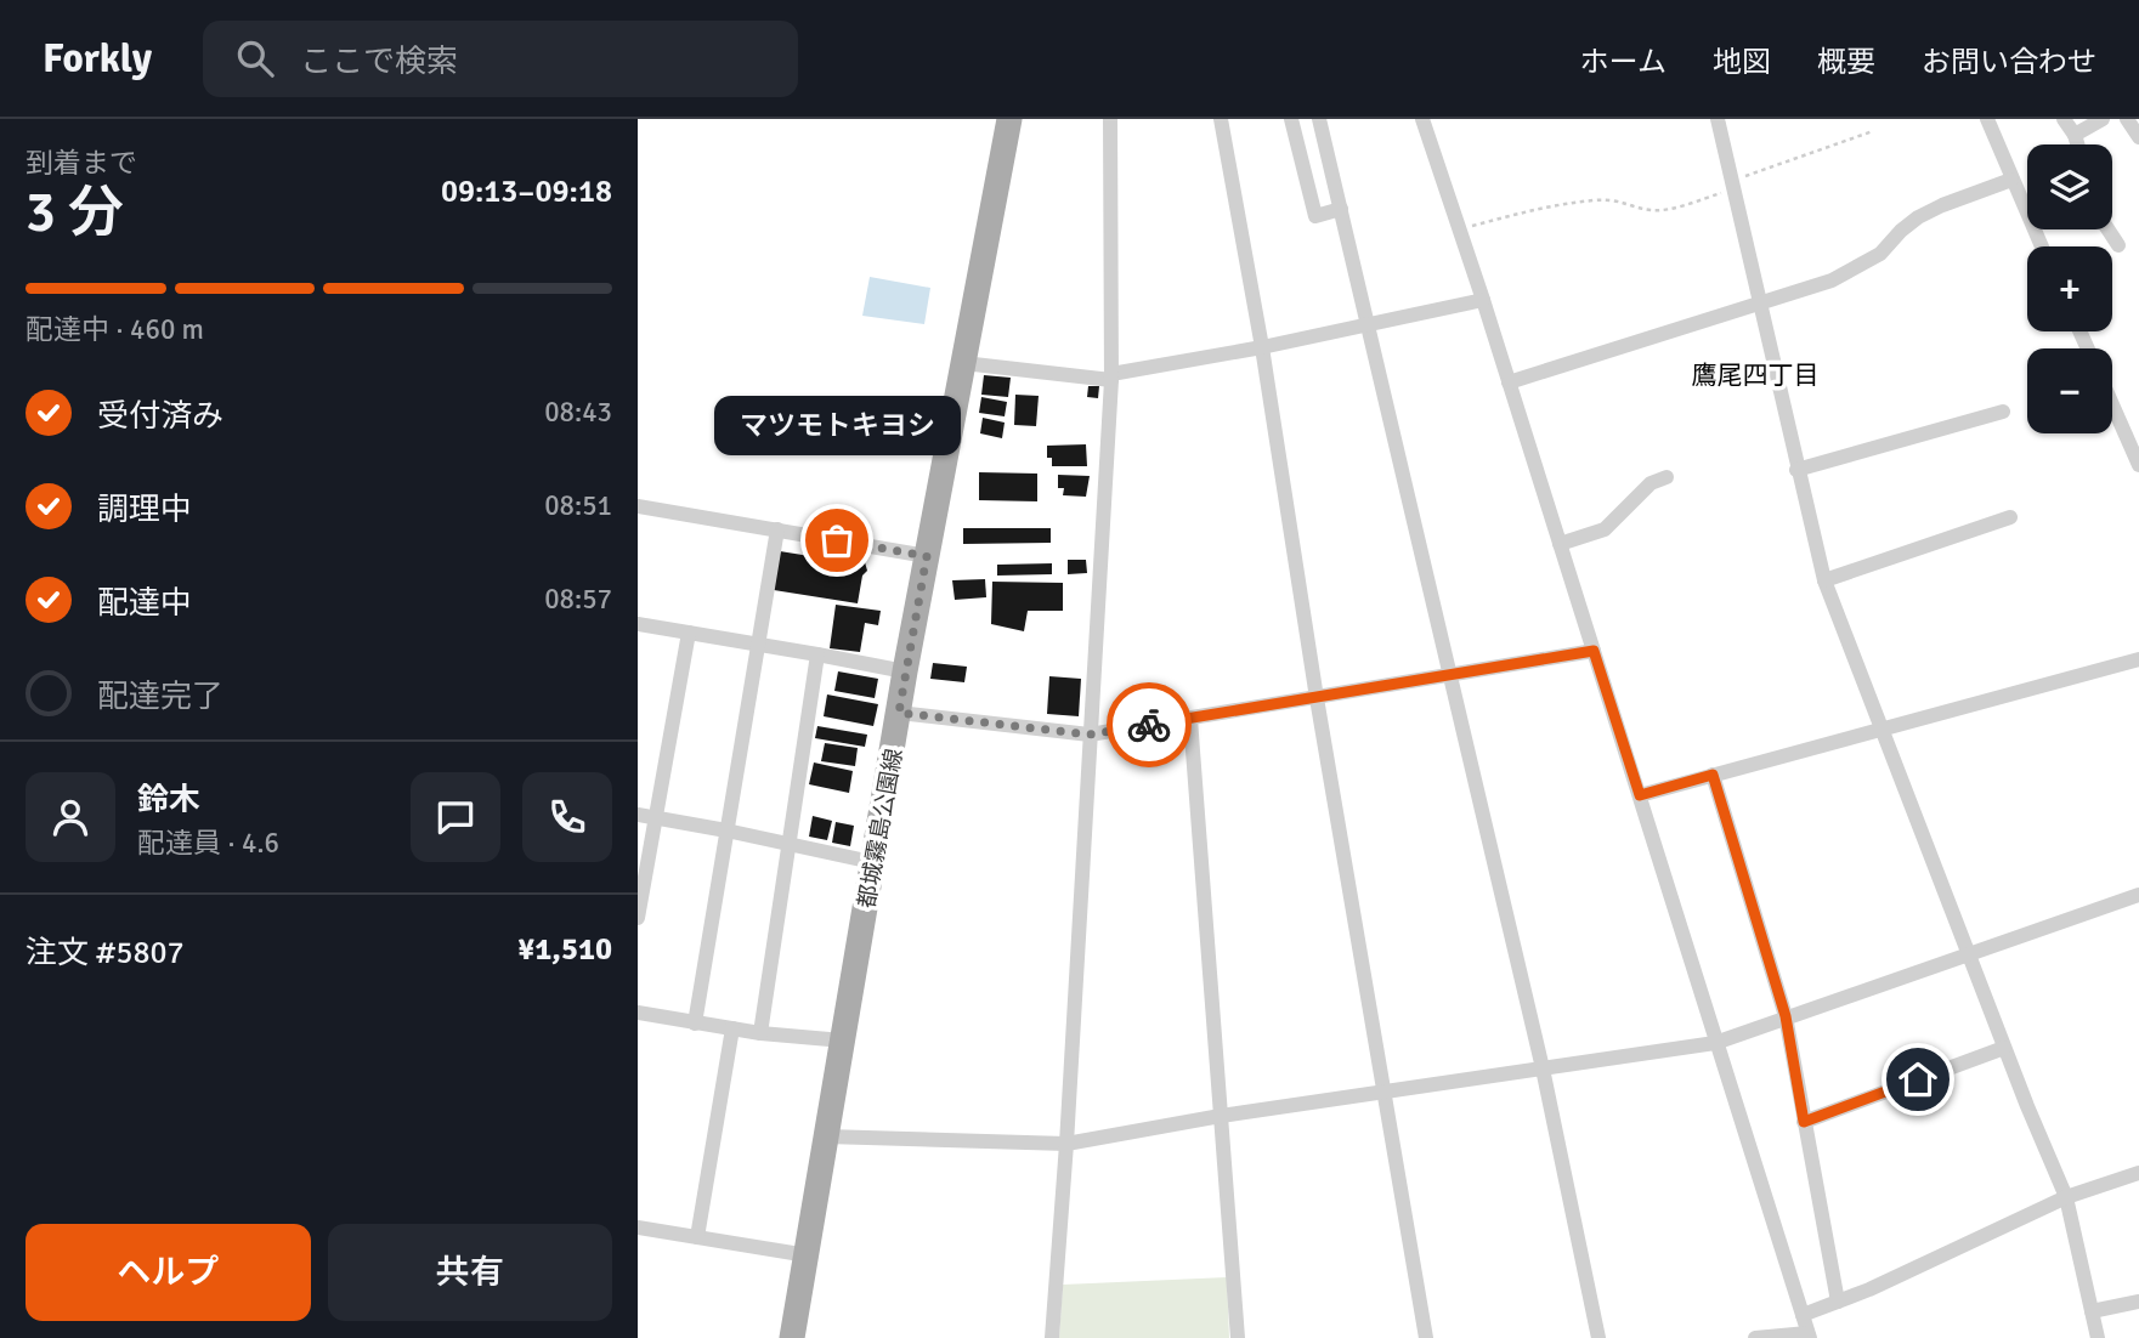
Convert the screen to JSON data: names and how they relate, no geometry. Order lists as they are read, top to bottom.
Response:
{
  "streets": {
    "main road": ["都城霧島公園線"]
  },
  "districts": ["鷹尾四丁目"],
  "places": ["マツモトキヨシ"],
  "page": {
    "header": "Forkly",
    "search": "ここで検索",
    "nav": [
      "ホーム",
      "地図",
      "概要",
      "お問い合わせ"
    ],
    "heading": ["3 分", "到着まで", "09:13–09:18"],
    "panel": [
      "鈴木",
      "配達員 · 4.6",
      "注文 #5807",
      "¥1,510"
    ],
    "map_buttons": ["+", "−"],
    "bar": "配達中 · 460 m",
    "list": [
      ["受付済み", "08:43"],
      ["調理中", "08:51"],
      ["配達中", "08:57"],
      "配達完了"
    ],
    "bubble": "マツモトキヨシ",
    "buttons": ["ヘルプ", "共有"]
  }
}
